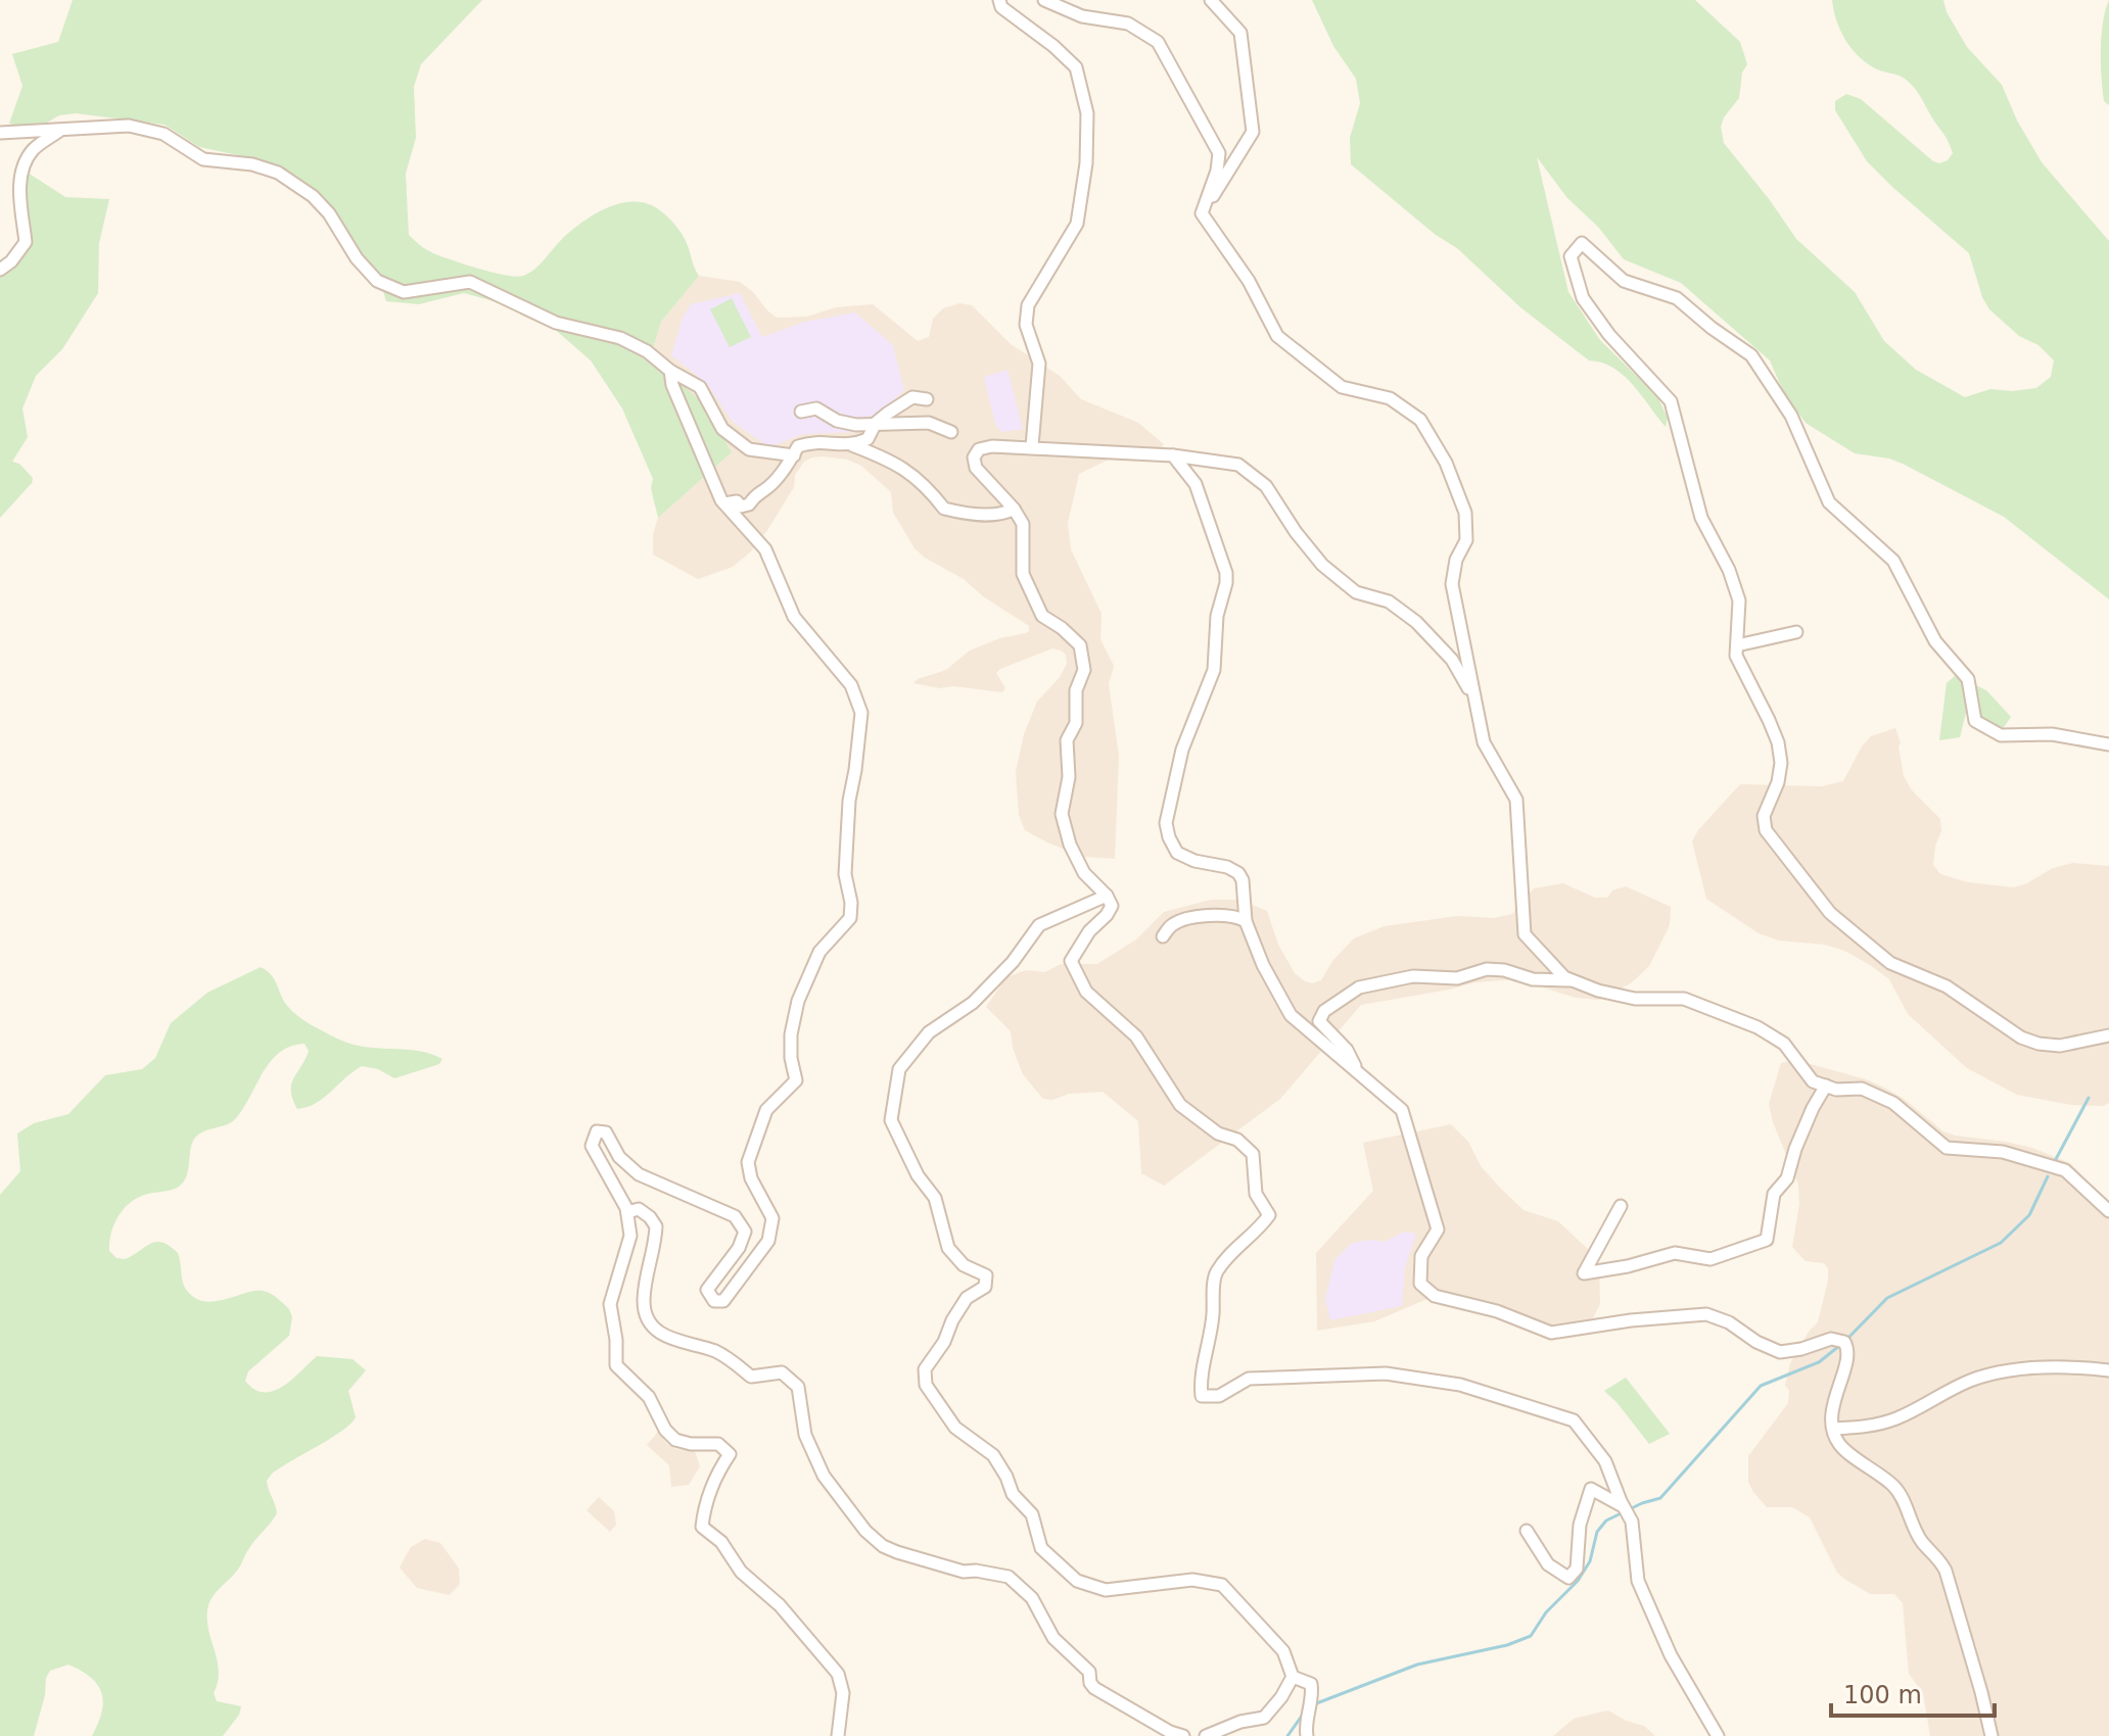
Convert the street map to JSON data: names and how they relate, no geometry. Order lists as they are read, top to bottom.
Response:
{
  "scale_bar": "100 m"
}
